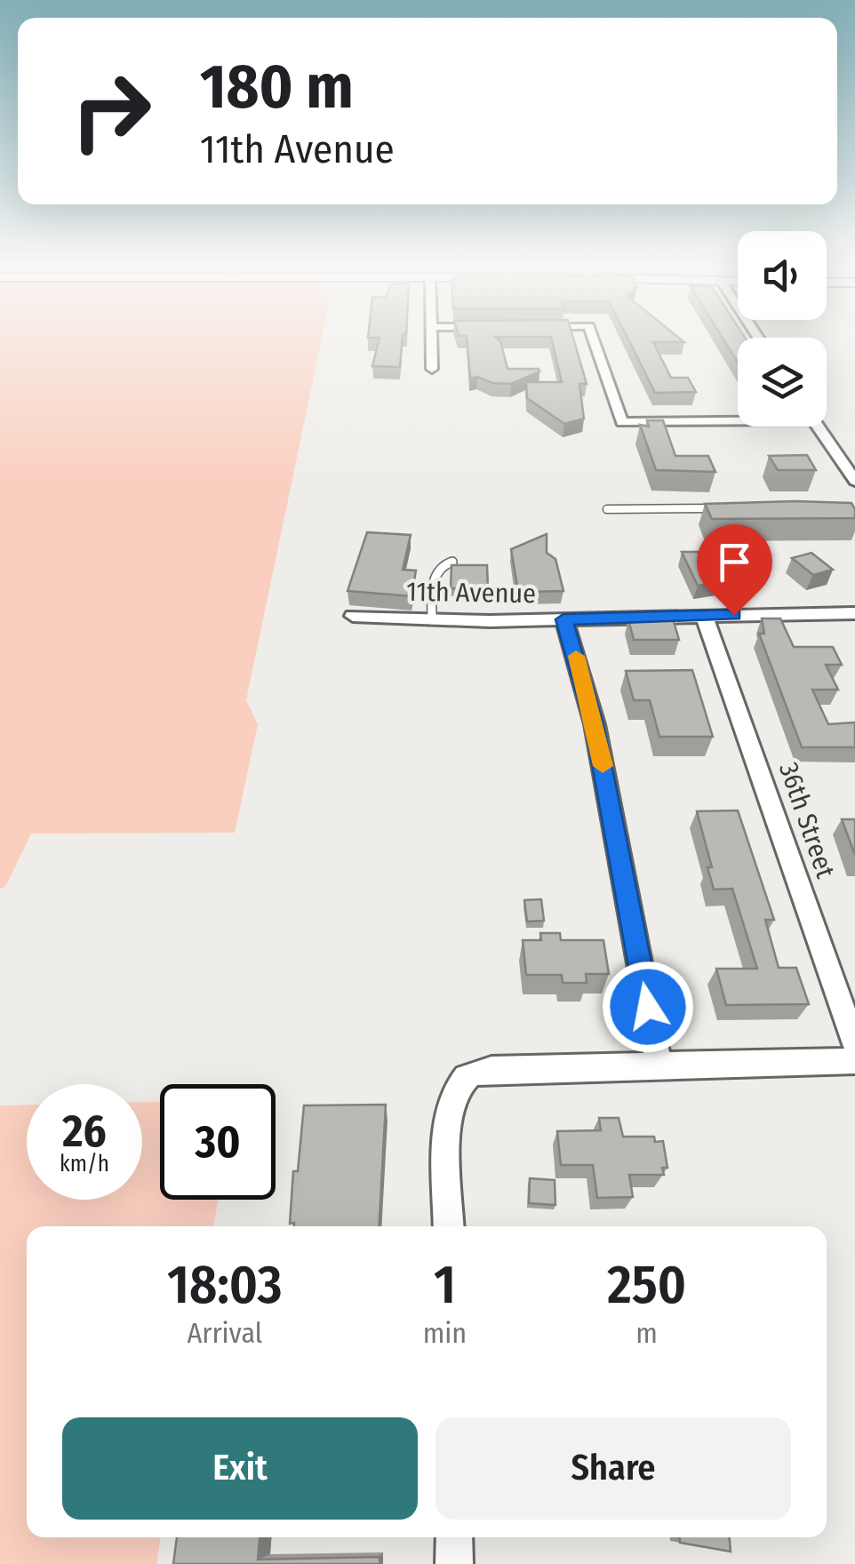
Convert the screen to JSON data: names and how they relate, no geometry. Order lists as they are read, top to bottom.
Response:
{
  "streets": {
    "street": ["11th Avenue", "36th Street"]
  },
  "crossings": [
    ["11th Avenue", "36th Street"]
  ],
  "page": {
    "turn": ["180 m", "11th Avenue"],
    "speed": "26 km/h",
    "limit": "30",
    "eta": [
      "18:03",
      "Arrival",
      "1",
      "min",
      "250",
      "m"
    ],
    "buttons": ["Exit", "Share"]
  }
}
